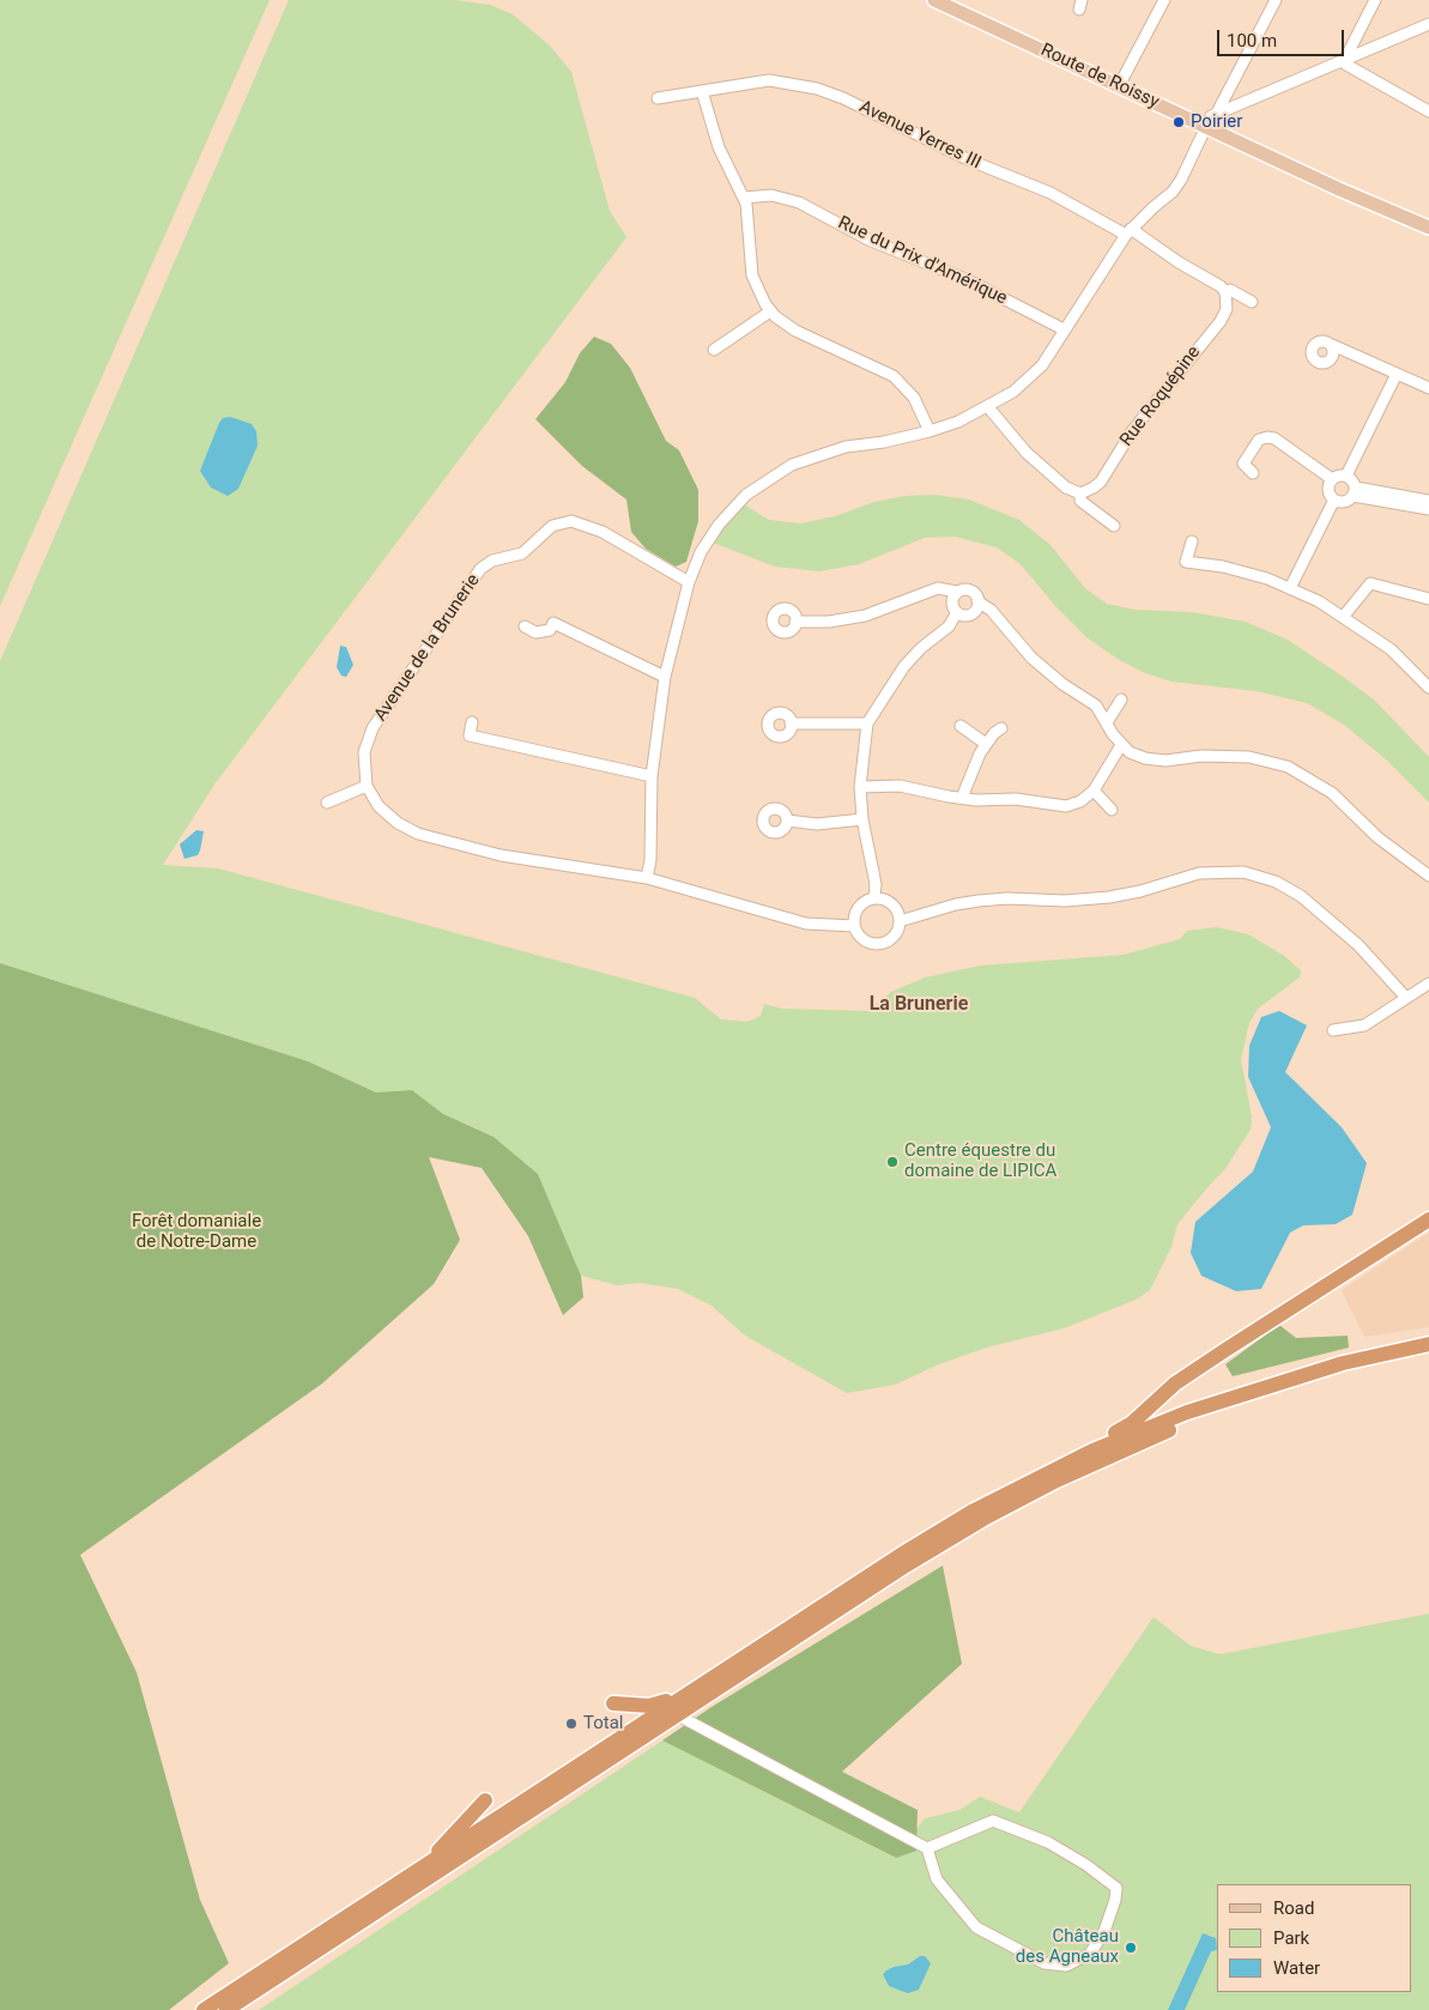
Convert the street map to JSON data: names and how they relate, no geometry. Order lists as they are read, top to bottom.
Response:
{
  "streets": {
    "main road": ["Route de Roissy"],
    "street": [
      "Avenue Yerres III",
      "Rue du Prix d'Amérique",
      "Rue Roquépine",
      "Avenue de la Brunerie"
    ]
  },
  "districts": ["La Brunerie"],
  "parks": ["Forêt domaniale de Notre-Dame"],
  "places": [
    "Poirier",
    "Centre équestre du domaine de LIPICA",
    "Total",
    "Château des Agneaux"
  ],
  "legend": ["Road", "Park", "Water"],
  "scale_bar": "100 m"
}
